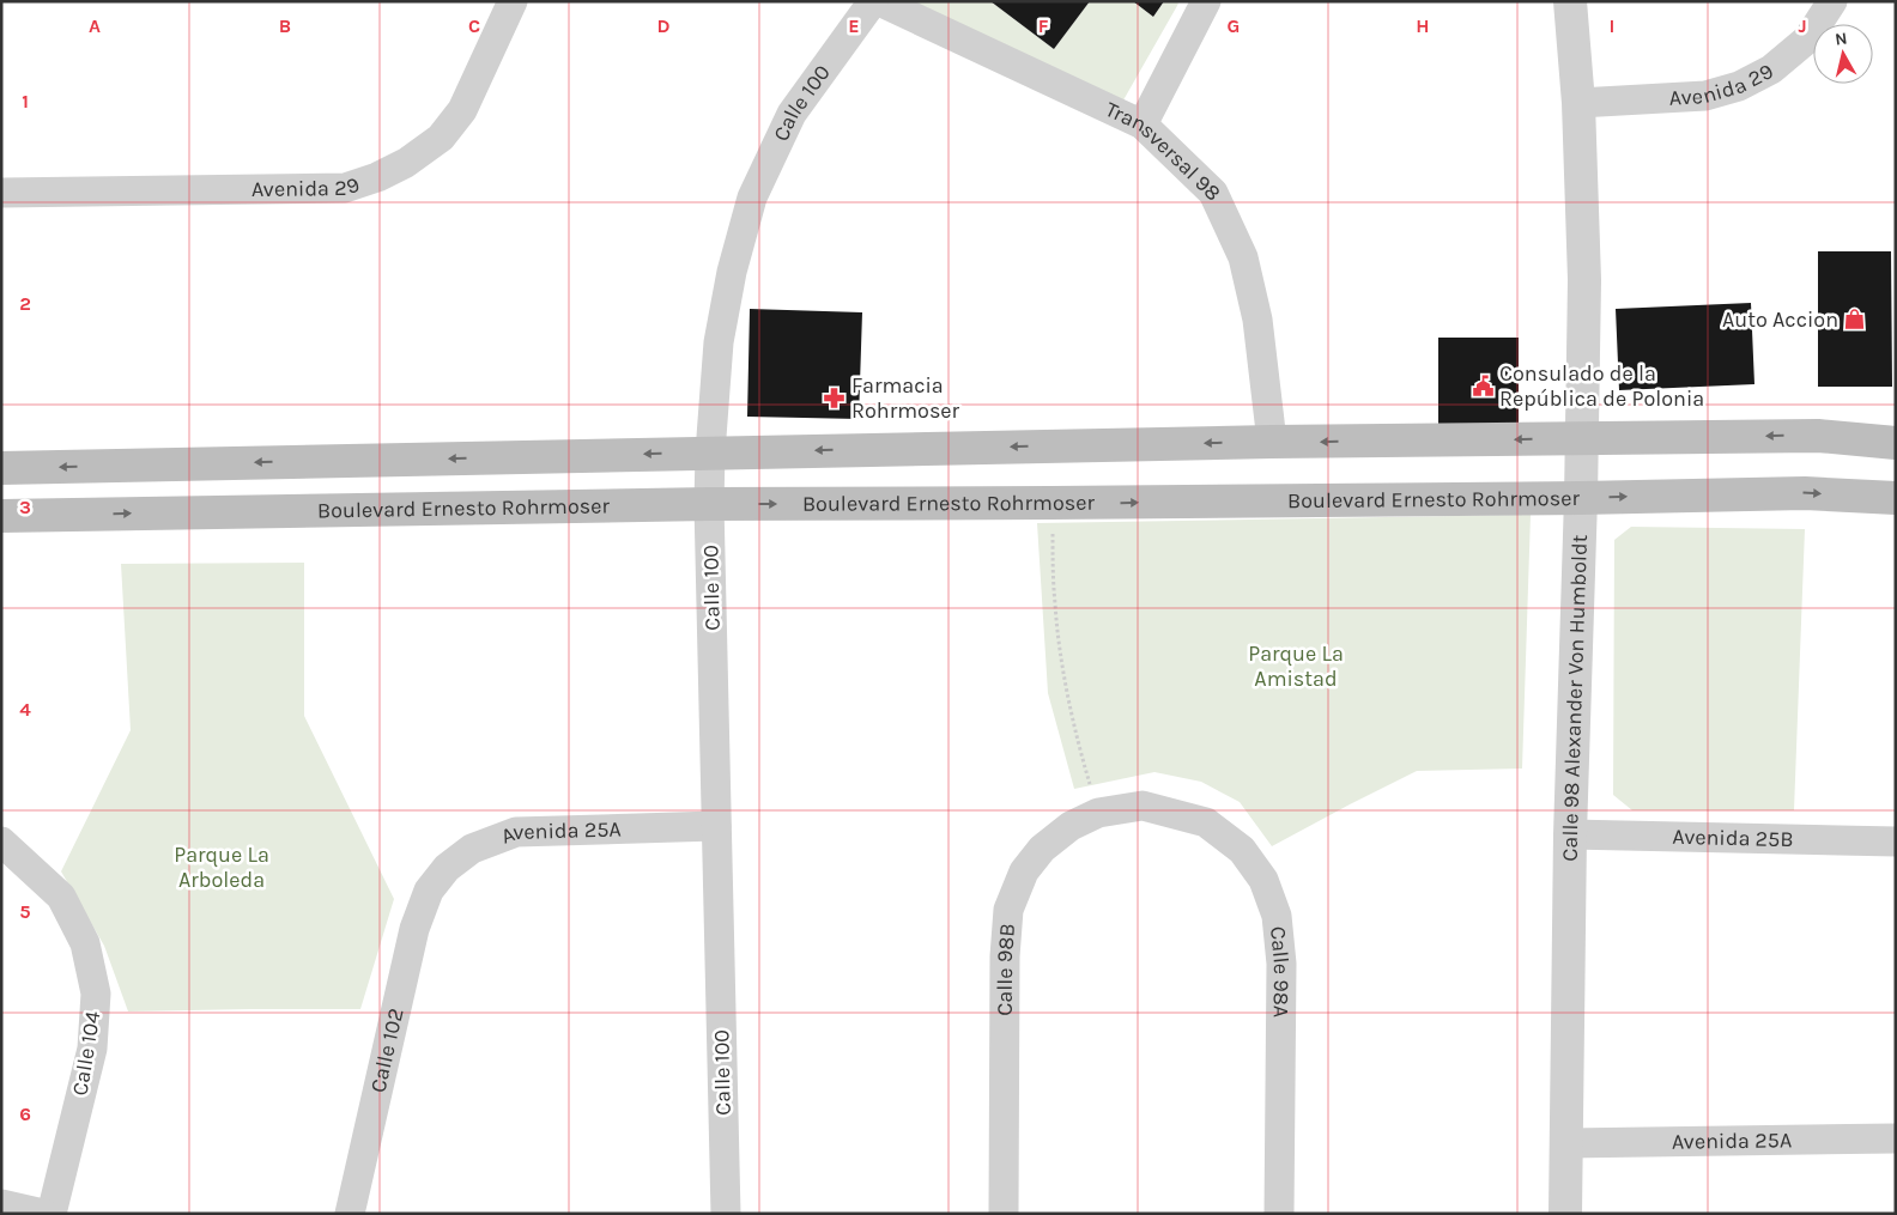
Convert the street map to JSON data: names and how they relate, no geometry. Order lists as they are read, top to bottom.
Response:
{
  "streets": {
    "main road": ["Boulevard Ernesto Rohrmoser"],
    "street": [
      "Avenida 29",
      "Calle 100",
      "Transversal 98",
      "Calle 98 Alexander Von Humboldt",
      "Avenida 25A",
      "Avenida 25B",
      "Calle 98B",
      "Calle 98A",
      "Calle 102",
      "Calle 104"
    ]
  },
  "crossings": [
    ["Avenida 29", "Calle 98 Alexander Von Humboldt"],
    ["Calle 100", "Boulevard Ernesto Rohrmoser"],
    ["Calle 100", "Avenida 25A"],
    ["Boulevard Ernesto Rohrmoser", "Calle 98 Alexander Von Humboldt"],
    ["Calle 98 Alexander Von Humboldt", "Avenida 25A"],
    ["Calle 98 Alexander Von Humboldt", "Avenida 25B"],
    ["Avenida 25A", "Calle 102"],
    ["Calle 98B", "Calle 98A"]
  ],
  "parks": ["Parque La Amistad", "Parque La Arboleda"],
  "places": {
    "shop": ["Auto Accion"],
    "public building": ["Consulado de la República de Polonia"],
    "pharmacy": ["Farmacia Rohrmoser"]
  },
  "north": "top",
  "grid": {
    "columns": [
      "A",
      "B",
      "C",
      "D",
      "E",
      "F",
      "G",
      "H",
      "I",
      "J"
    ],
    "rows": [
      "1",
      "2",
      "3",
      "4",
      "5",
      "6"
    ]
  }
}
